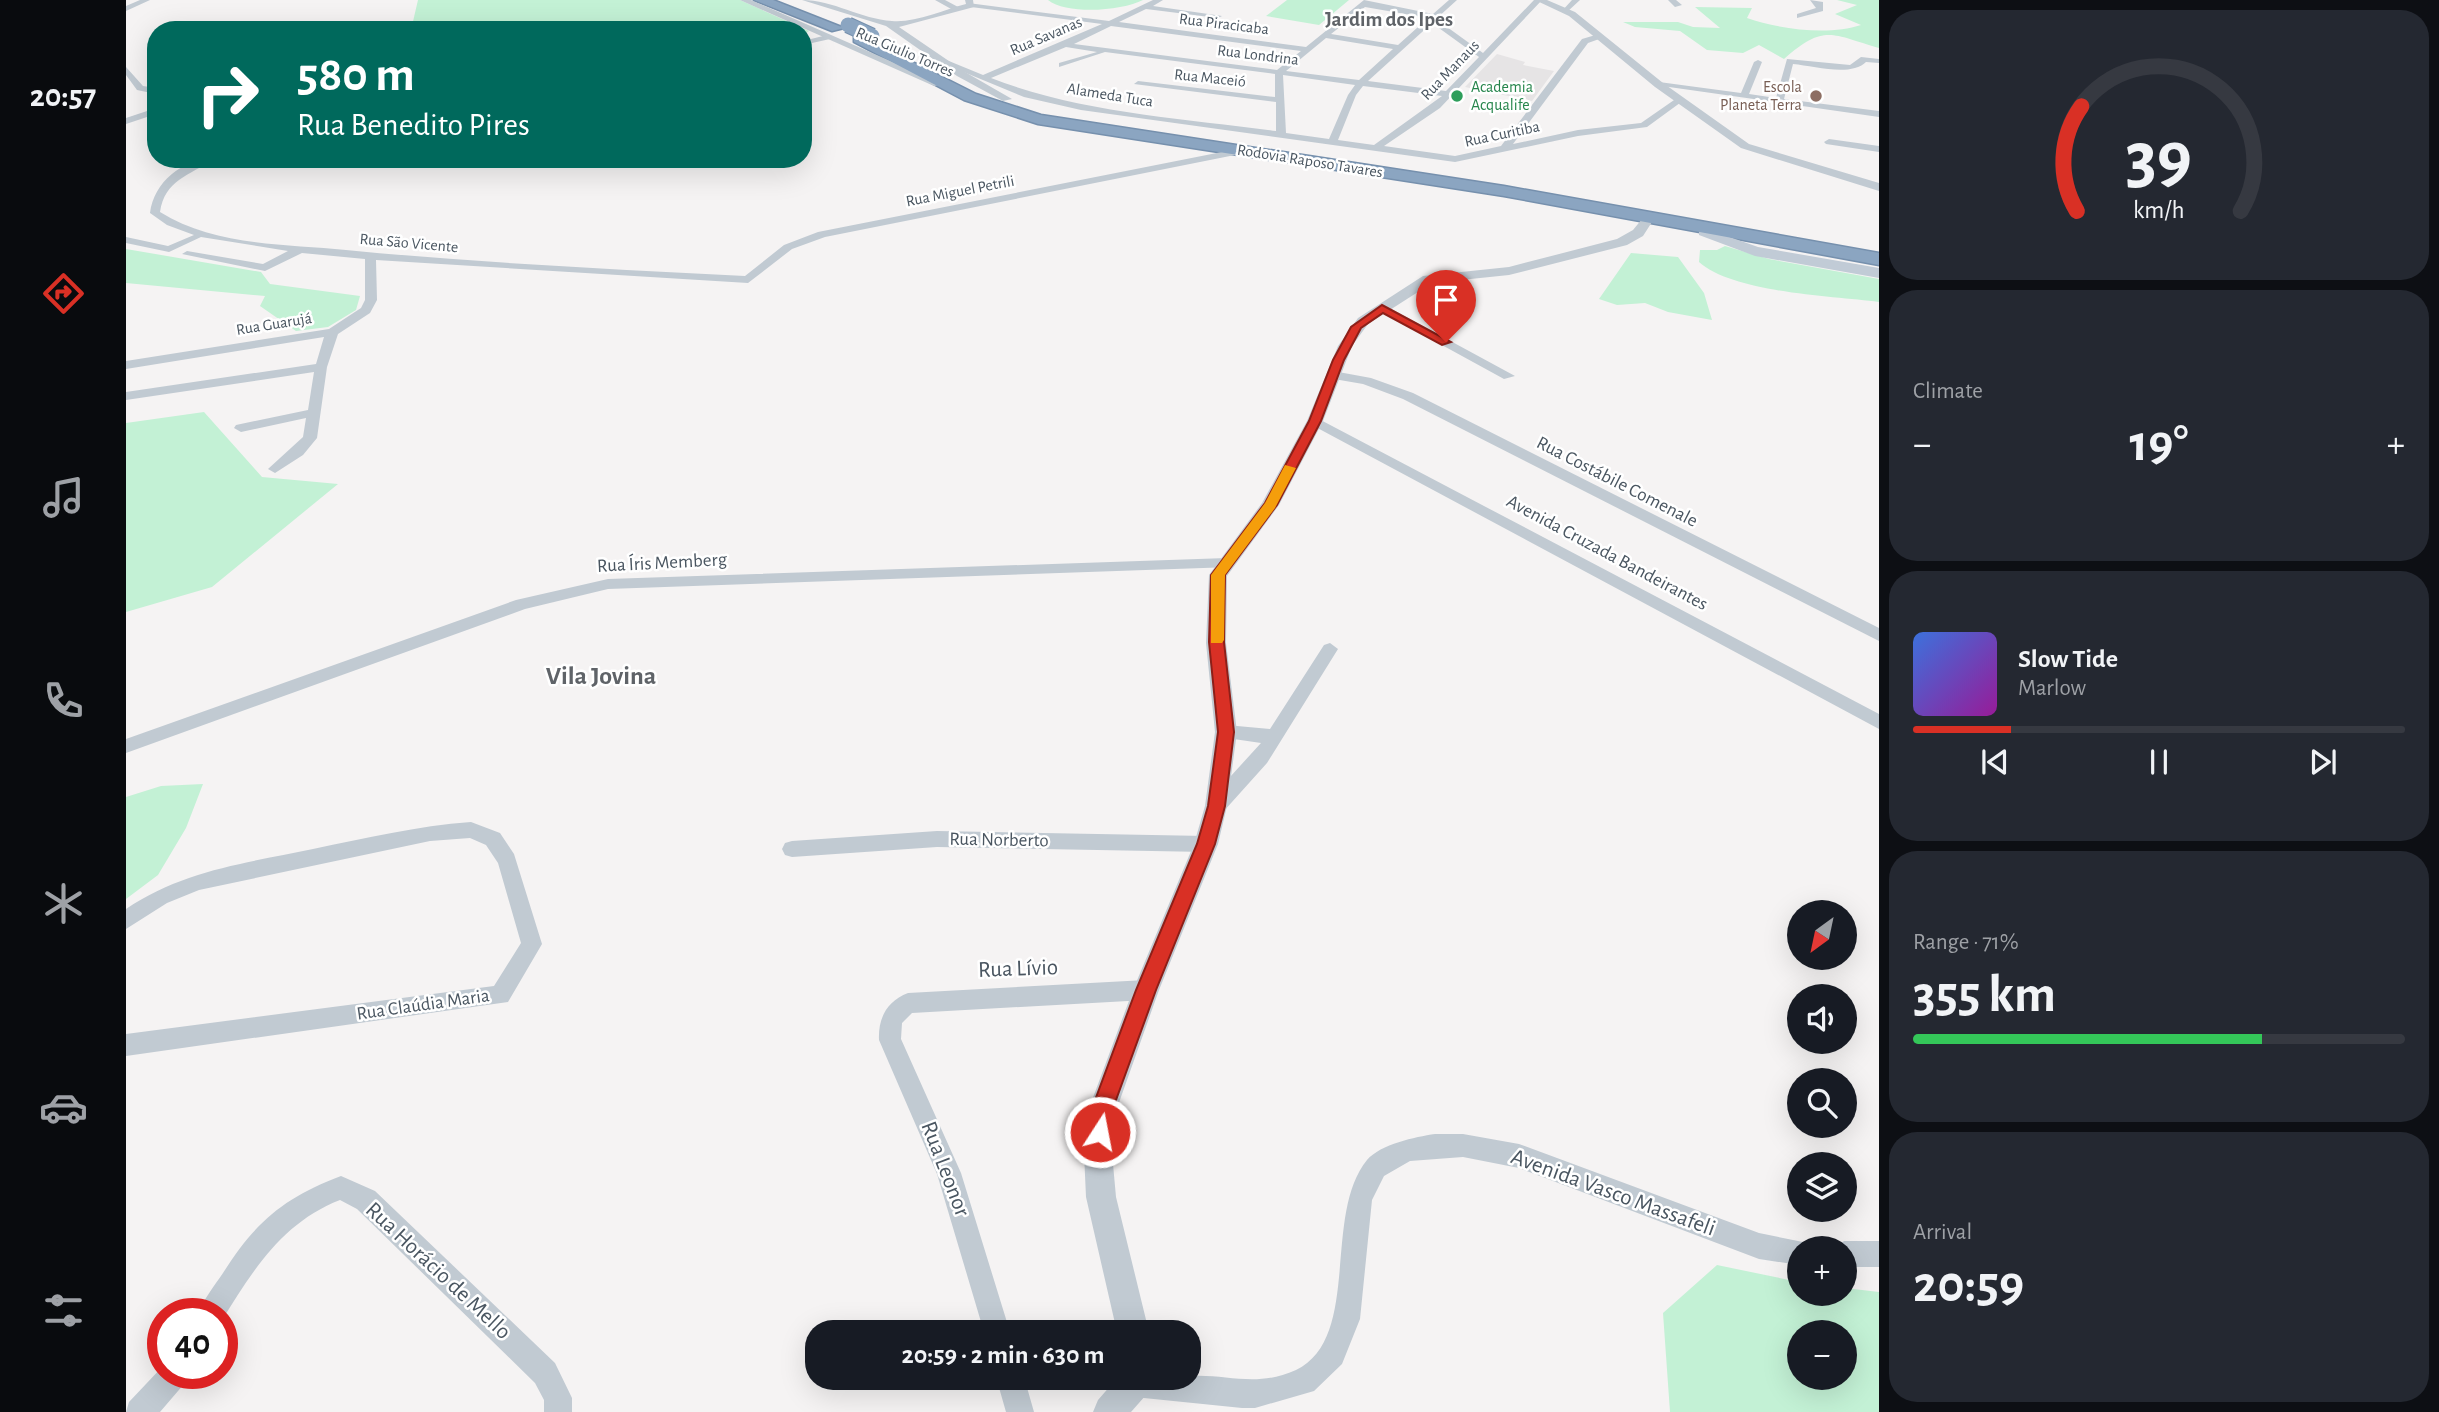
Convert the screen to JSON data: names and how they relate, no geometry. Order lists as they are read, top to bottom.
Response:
{
  "streets": {
    "highway": ["Rodovia Raposo Tavares"],
    "street": [
      "Rua Piracicaba",
      "Rua Savanas",
      "Rua Londrina",
      "Rua Manaus",
      "Rua Maceió",
      "Alameda Tuca",
      "Rua Curitiba",
      "Rua Miguel Petrili",
      "Rua São Vicente",
      "Rua Guarujá",
      "Rua Costábile Comenale",
      "Avenida Cruzada Bandeirantes",
      "Rua Íris Memberg",
      "Rua Norberto",
      "Rua Lívio",
      "Rua Claúdia Maria",
      "Rua Leonor",
      "Avenida Vasco Massafeli",
      "Rua Horácio de Mello"
    ]
  },
  "crossings": [
    ["Rua Piracicaba", "Rua Savanas"],
    ["Rua Savanas", "Rua Londrina"],
    ["Rua Savanas", "Alameda Tuca"],
    ["Rua Londrina", "Rua Manaus"],
    ["Rua Manaus", "Rua Curitiba"],
    ["Rua Manaus", "Rodovia Raposo Tavares"],
    ["Alameda Tuca", "Rua Curitiba"],
    ["Alameda Tuca", "Rodovia Raposo Tavares"],
    ["Rua Curitiba", "Rodovia Raposo Tavares"],
    ["Rodovia Raposo Tavares", "Rua Miguel Petrili"],
    ["Rua Miguel Petrili", "Rua São Vicente"],
    ["Rua São Vicente", "Rua Guarujá"],
    ["Rua Lívio", "Rua Leonor"]
  ],
  "districts": ["Jardim dos Ipes", "Vila Jovina"],
  "places": ["Academia Acqualife", "Escola Planeta Terra"],
  "north": "bottom left",
  "page": {
    "tabs": "20:57",
    "turn": ["580 m", "Rua Benedito Pires"],
    "tile": [
      "Climate",
      ["Range · 71%", "355 km"],
      ["Arrival", "20:59"]
    ],
    "heat": ["−", "19°", "+"],
    "song": ["Slow Tide", "Marlow"],
    "map_buttons": ["+", "−"],
    "limit": "40",
    "trip": "20:59 · 2 min · 630 m",
    "gauge": ["39", "km/h"]
  }
}
